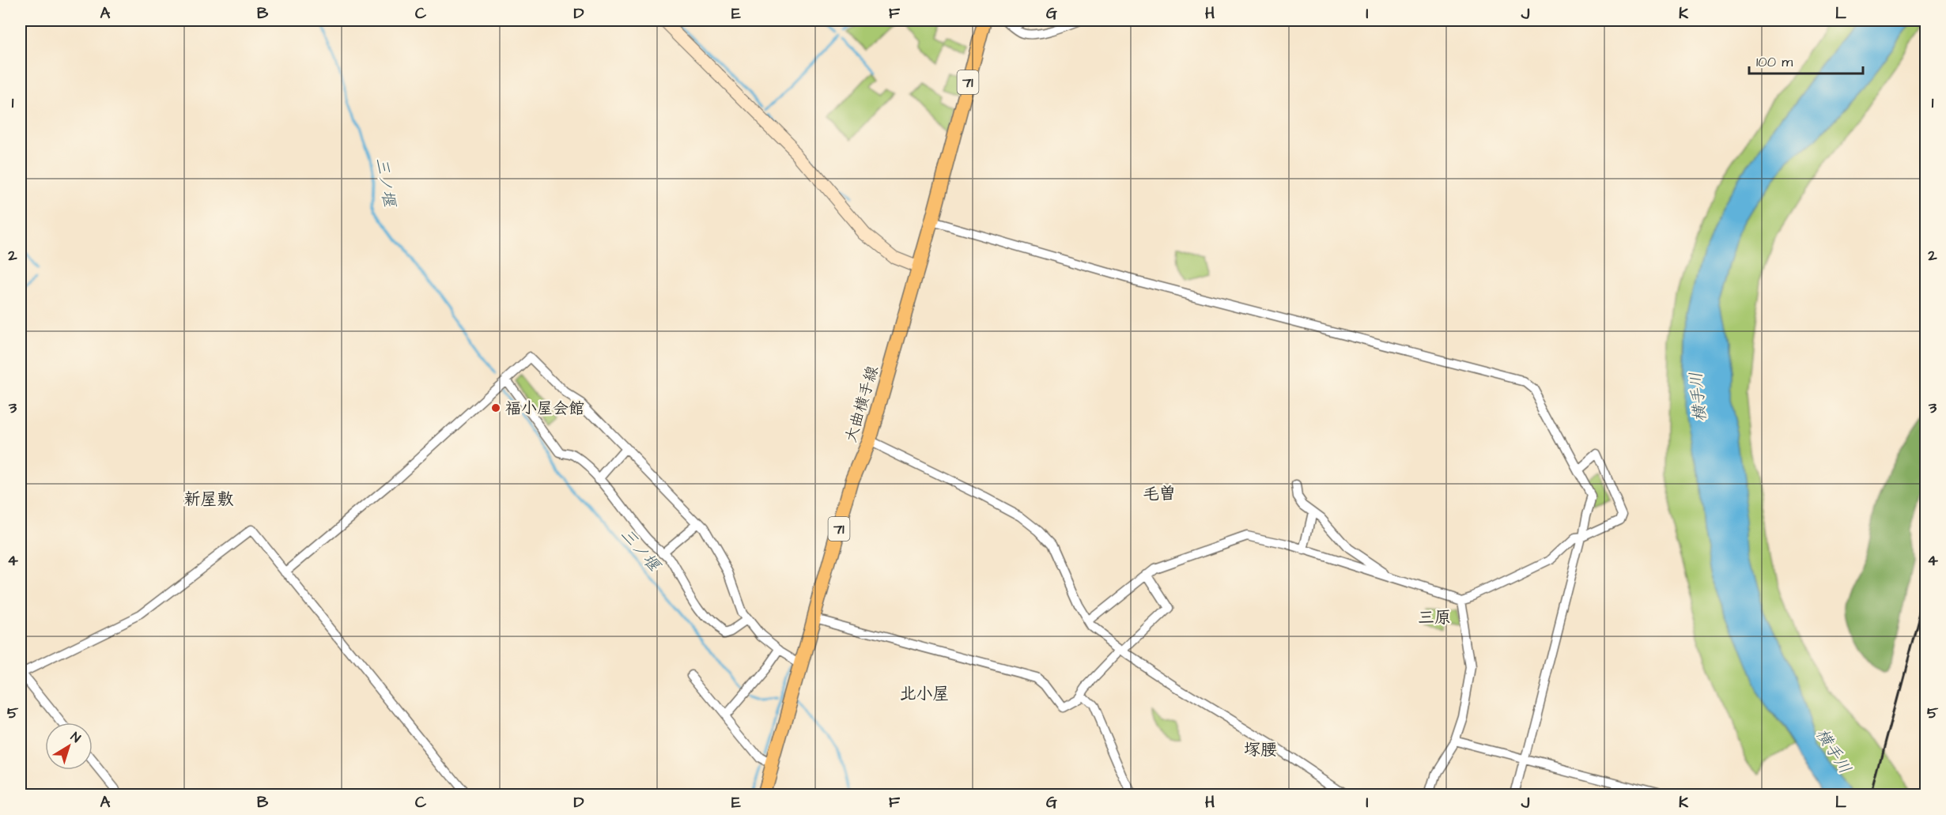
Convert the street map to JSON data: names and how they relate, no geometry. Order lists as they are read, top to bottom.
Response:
{
  "streets": {
    "main road": ["71", "大曲横手線"]
  },
  "districts": [
    "毛曽",
    "新屋敷",
    "三原",
    "北小屋",
    "塚腰"
  ],
  "water": ["三ノ堰", "横手川"],
  "places": ["福小屋会館"],
  "scale_bar": "100 m",
  "north": "top right",
  "grid": {
    "columns": [
      "A",
      "B",
      "C",
      "D",
      "E",
      "F",
      "G",
      "H",
      "I",
      "J",
      "K",
      "L"
    ],
    "rows": [
      "1",
      "2",
      "3",
      "4",
      "5"
    ]
  }
}
